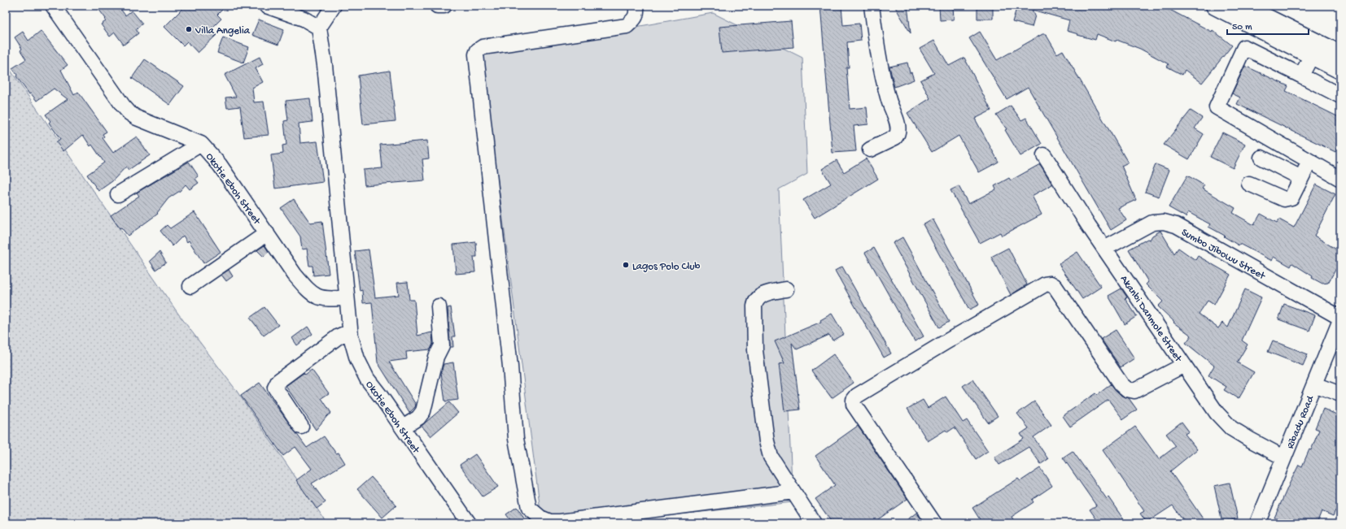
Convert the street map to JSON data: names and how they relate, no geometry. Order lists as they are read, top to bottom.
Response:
{
  "streets": {
    "street": [
      "Okotie Eboh Street",
      "Sumbo Jibowu Street",
      "Akanbi Danmole Street",
      "Ribadu Road"
    ]
  },
  "crossings": [
    ["Sumbo Jibowu Street", "Akanbi Danmole Street"],
    ["Akanbi Danmole Street", "Ribadu Road"]
  ],
  "places": ["Villa Angelia", "Lagos Polo Club"],
  "scale_bar": "50 m"
}
